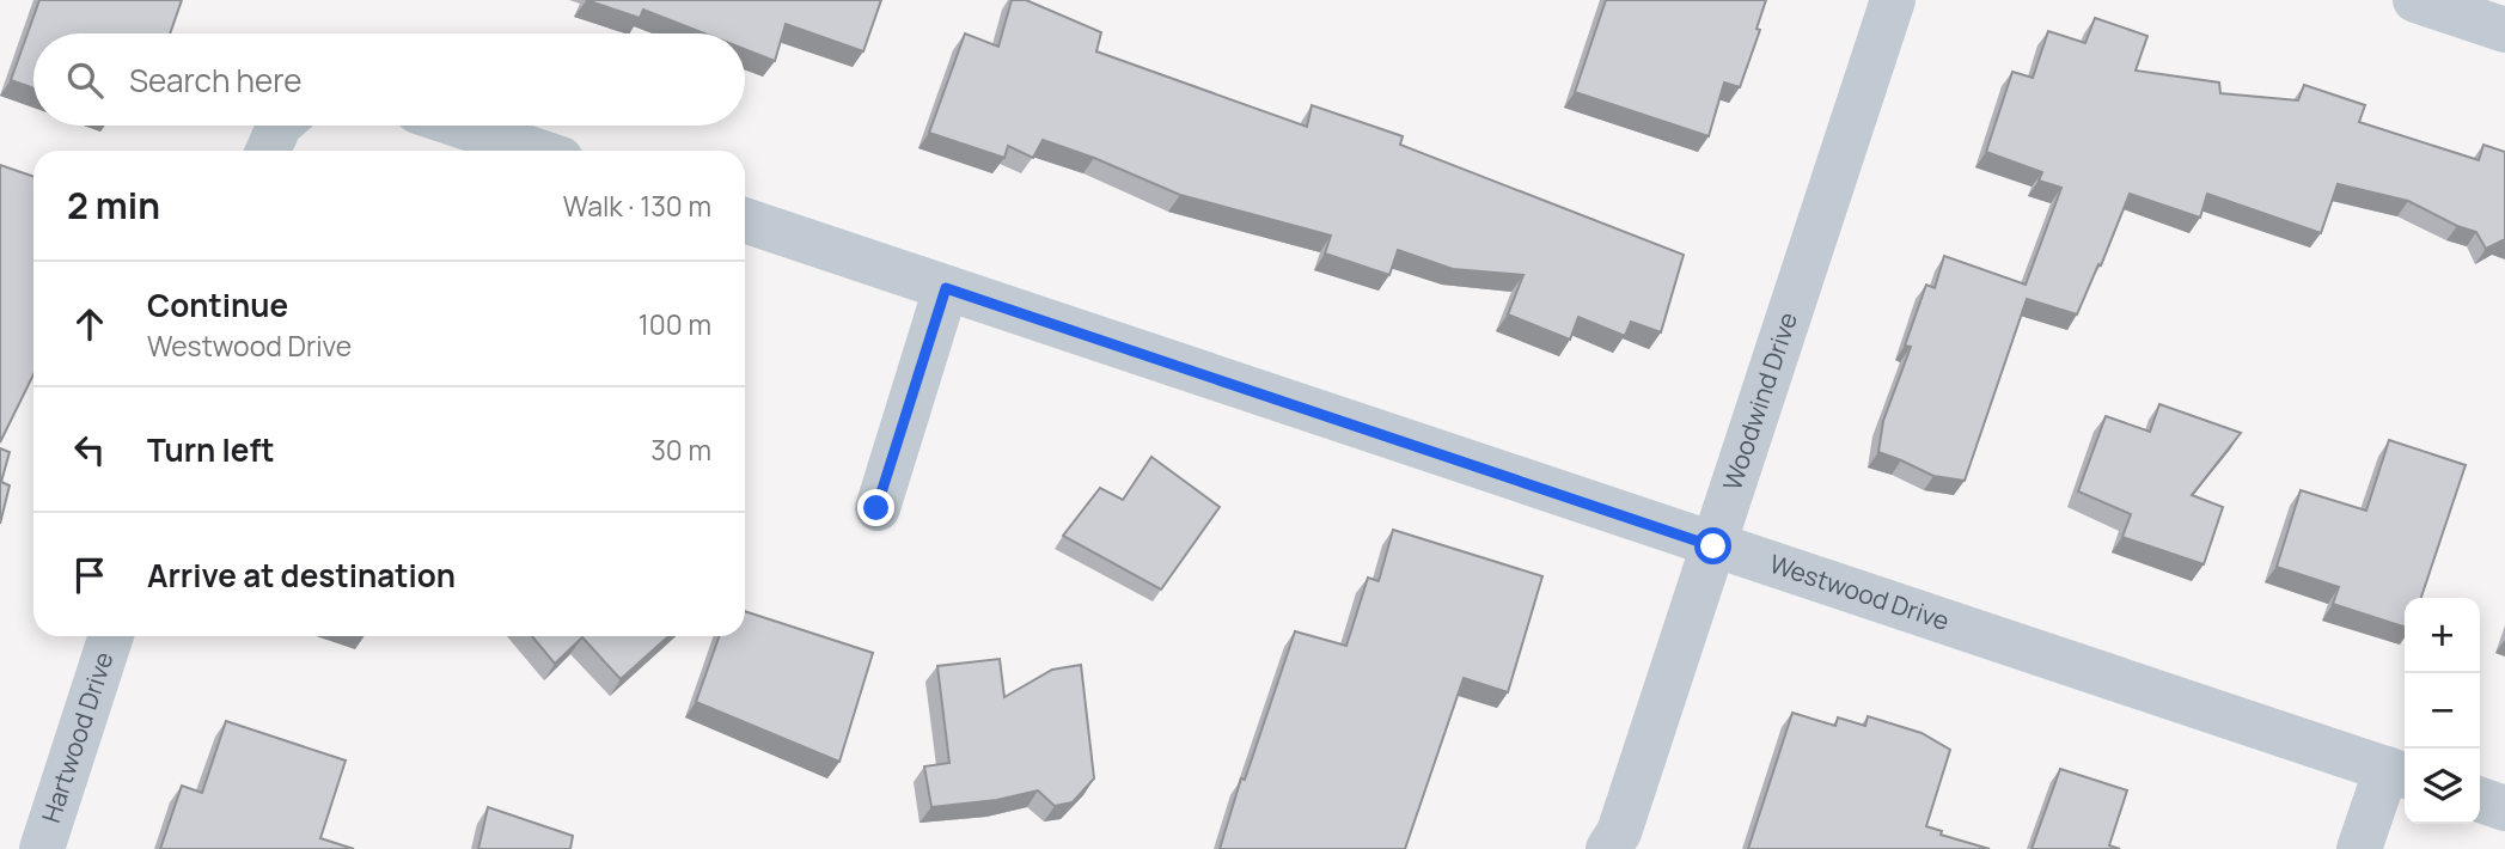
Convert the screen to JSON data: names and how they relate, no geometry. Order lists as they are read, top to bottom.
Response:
{
  "streets": {
    "street": ["Woodwind Drive", "Westwood Drive", "Hartwood Drive"]
  },
  "crossings": [
    ["Woodwind Drive", "Westwood Drive"]
  ],
  "page": {
    "search": "Search here",
    "heading": ["2 min", "Walk · 130 m"],
    "list": [
      ["Continue", "Westwood Drive", "100 m"],
      ["Turn left", "30 m"],
      "Arrive at destination"
    ],
    "map_buttons": ["+", "−"]
  }
}
